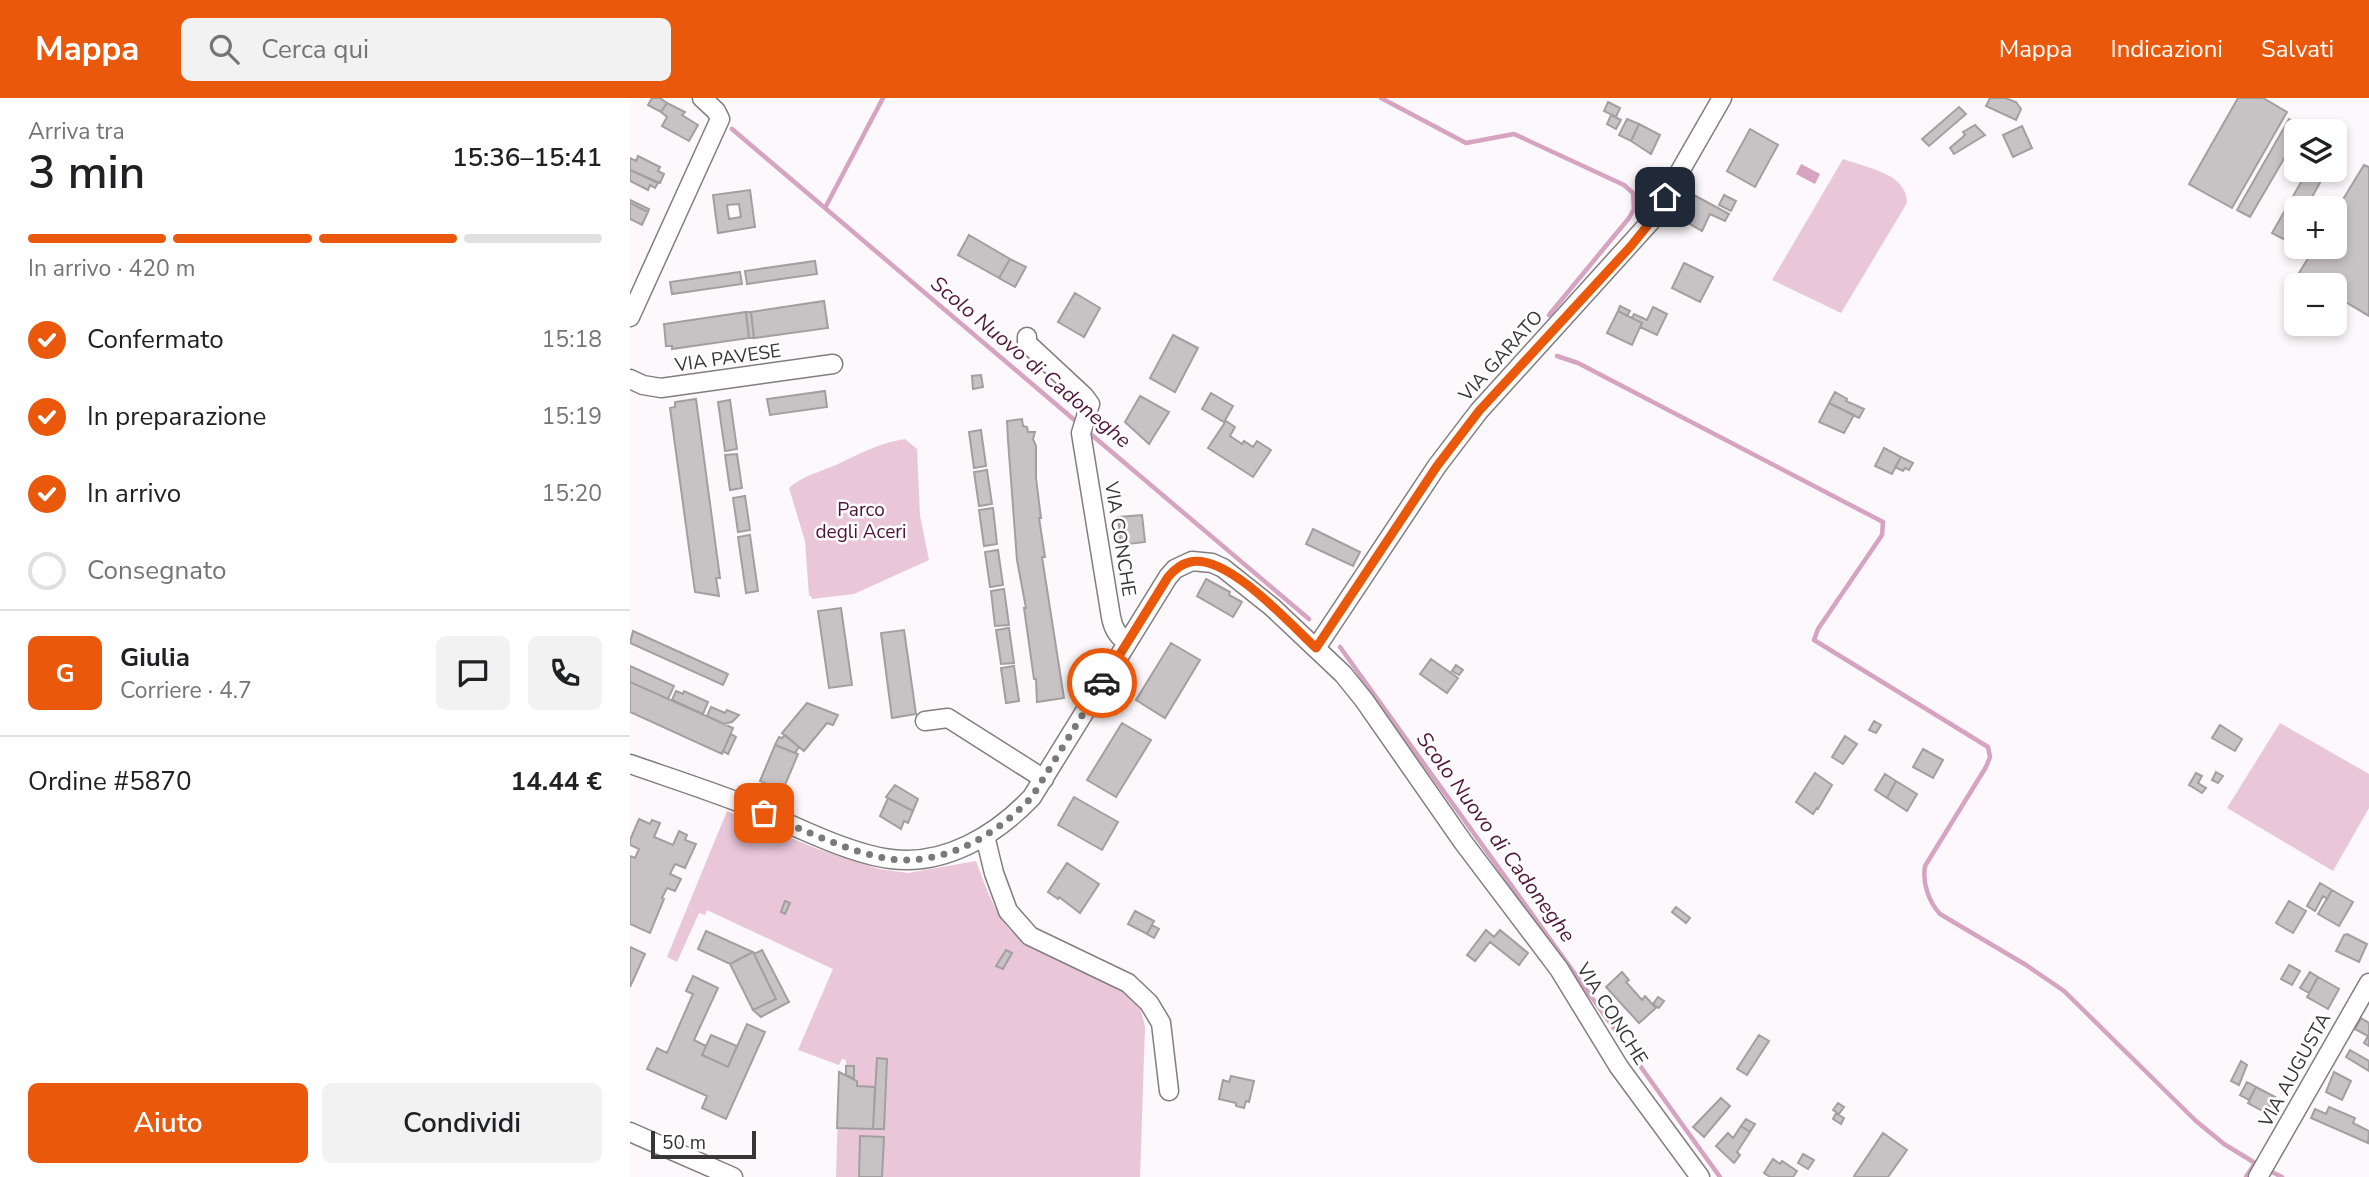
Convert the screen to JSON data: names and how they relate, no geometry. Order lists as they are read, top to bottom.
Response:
{
  "streets": {
    "street": [
      "VIA GARATO",
      "VIA PAVESE",
      "VIA CONCHE",
      "VIA AUGUSTA"
    ]
  },
  "crossings": [
    ["VIA GARATO", "VIA CONCHE"]
  ],
  "water": ["Scolo Nuovo di Cadoneghe"],
  "parks": ["Parco degli Aceri"],
  "scale_bar": "50 m",
  "page": {
    "header": "Mappa",
    "search": "Cerca qui",
    "nav": ["Mappa", "Indicazioni", "Salvati"],
    "heading": ["3 min", "Arriva tra", "15:36–15:41"],
    "panel": [
      "Giulia",
      "Corriere · 4.7",
      "Ordine #5870",
      "14.44 €"
    ],
    "map_buttons": ["+", "−"],
    "bar": "In arrivo · 420 m",
    "list": [
      ["Confermato", "15:18"],
      ["In preparazione", "15:19"],
      ["In arrivo", "15:20"],
      "Consegnato"
    ],
    "round": "G",
    "buttons": ["Aiuto", "Condividi"],
    "scale": "50 m"
  }
}
